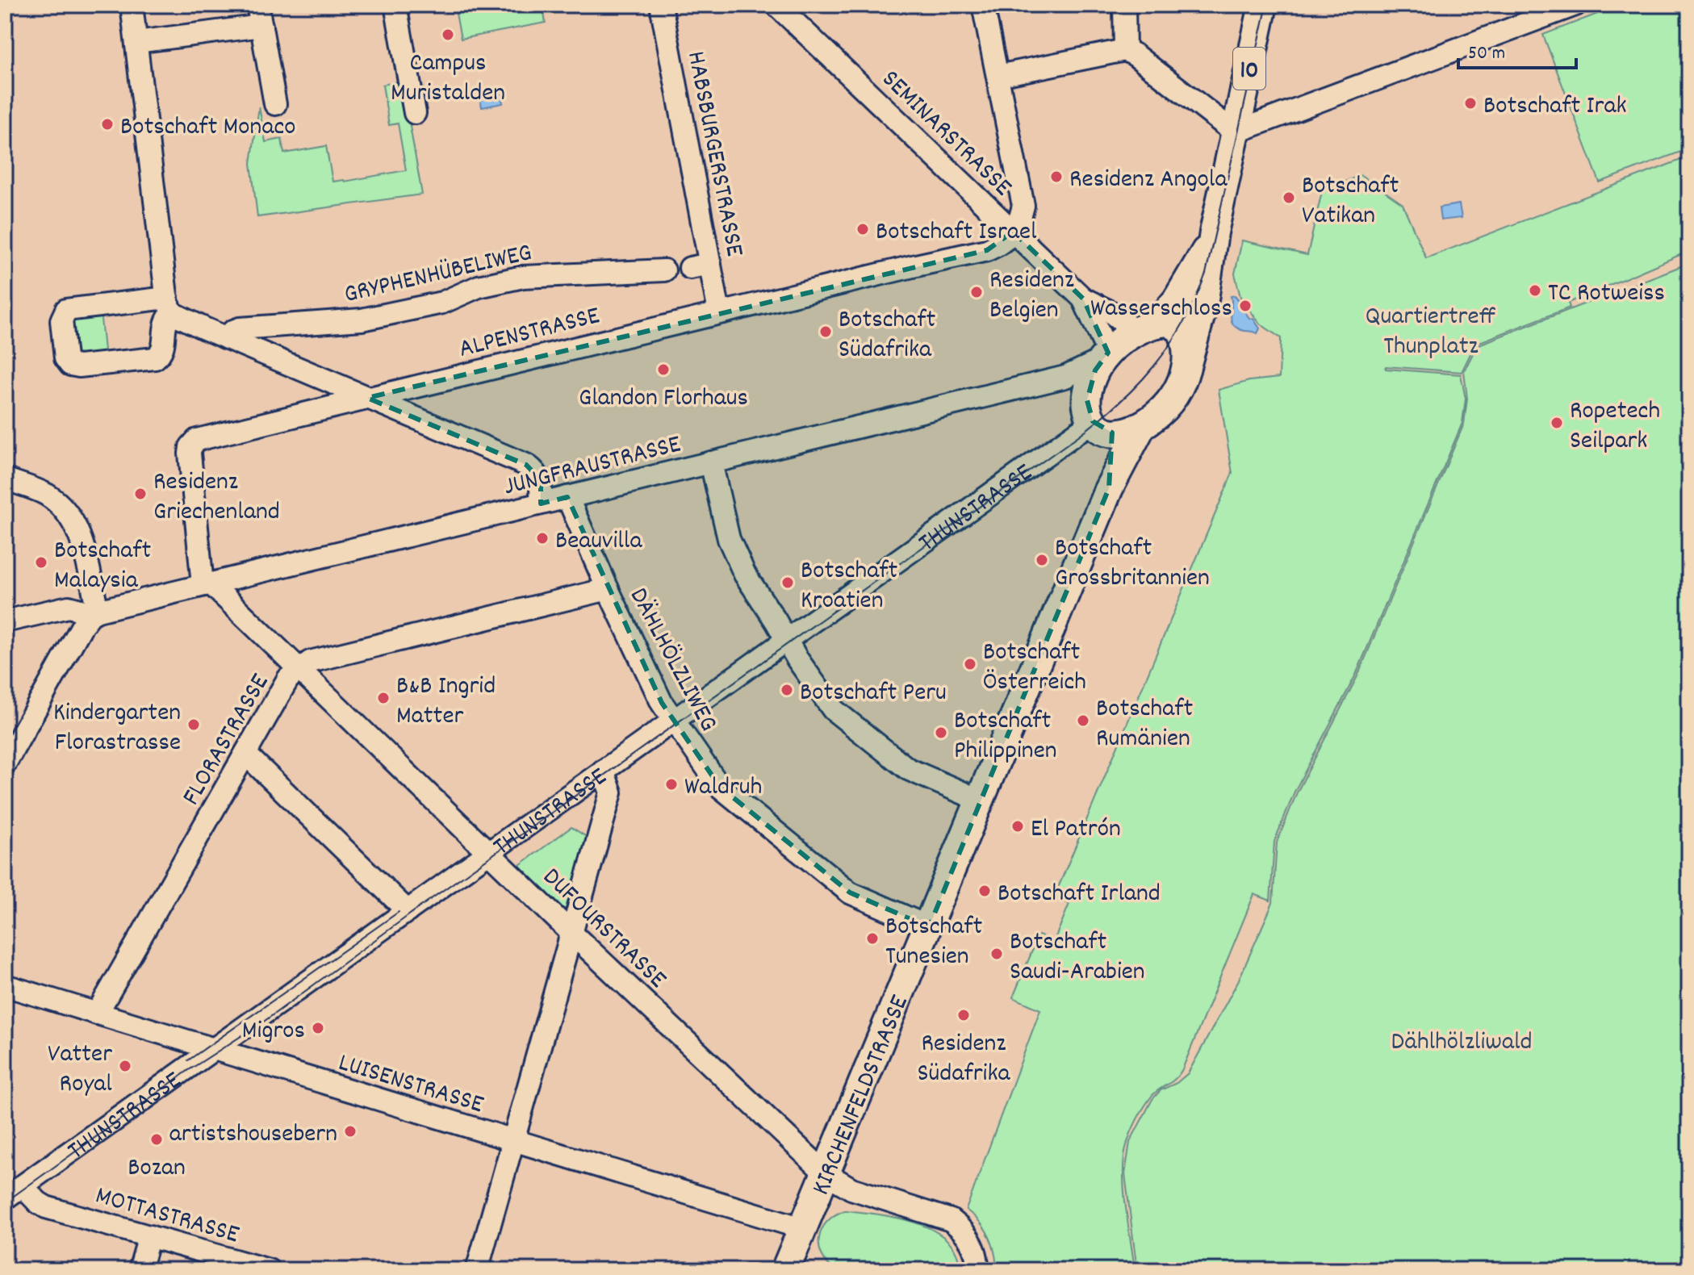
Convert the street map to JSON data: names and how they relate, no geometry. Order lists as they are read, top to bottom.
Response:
{
  "streets": {
    "main road": ["10", "KIRCHENFELDSTRASSE"],
    "street": [
      "SEMINARSTRASSE",
      "HABSBURGERSTRASSE",
      "GRYPHENHÜBELIWEG",
      "ALPENSTRASSE",
      "JUNGFRAUSTRASSE",
      "THUNSTRASSE",
      "DÄHLHÖLZLIWEG",
      "FLORASTRASSE",
      "DUFOURSTRASSE",
      "LUISENSTRASSE",
      "MOTTASTRASSE"
    ]
  },
  "crossings": [
    ["10", "SEMINARSTRASSE"],
    ["10", "JUNGFRAUSTRASSE"],
    ["10", "THUNSTRASSE"],
    ["10", "KIRCHENFELDSTRASSE"],
    ["SEMINARSTRASSE", "ALPENSTRASSE"],
    ["SEMINARSTRASSE", "JUNGFRAUSTRASSE"],
    ["SEMINARSTRASSE", "THUNSTRASSE"],
    ["SEMINARSTRASSE", "KIRCHENFELDSTRASSE"],
    ["HABSBURGERSTRASSE", "ALPENSTRASSE"],
    ["ALPENSTRASSE", "JUNGFRAUSTRASSE"],
    ["ALPENSTRASSE", "DUFOURSTRASSE"],
    ["JUNGFRAUSTRASSE", "THUNSTRASSE"],
    ["JUNGFRAUSTRASSE", "DÄHLHÖLZLIWEG"],
    ["JUNGFRAUSTRASSE", "DUFOURSTRASSE"],
    ["JUNGFRAUSTRASSE", "KIRCHENFELDSTRASSE"],
    ["THUNSTRASSE", "DÄHLHÖLZLIWEG"],
    ["THUNSTRASSE", "DUFOURSTRASSE"],
    ["THUNSTRASSE", "LUISENSTRASSE"],
    ["THUNSTRASSE", "KIRCHENFELDSTRASSE"],
    ["THUNSTRASSE", "MOTTASTRASSE"],
    ["DÄHLHÖLZLIWEG", "FLORASTRASSE"],
    ["DÄHLHÖLZLIWEG", "KIRCHENFELDSTRASSE"],
    ["FLORASTRASSE", "DUFOURSTRASSE"],
    ["FLORASTRASSE", "LUISENSTRASSE"],
    ["DUFOURSTRASSE", "KIRCHENFELDSTRASSE"],
    ["LUISENSTRASSE", "KIRCHENFELDSTRASSE"]
  ],
  "parks": ["Quartiertreff Thunplatz", "Dählhölzliwald"],
  "places": [
    "Campus Muristalden",
    "Botschaft Irak",
    "Botschaft Monaco",
    "Residenz Angola",
    "Botschaft Vatikan",
    "Botschaft Israel",
    "TC Rotweiss",
    "Residenz Belgien",
    "Wasserschloss",
    "Botschaft Südafrika",
    "Glandon Florhaus",
    "Ropetech Seilpark",
    "Residenz Griechenland",
    "Beauvilla",
    "Botschaft Grossbritannien",
    "Botschaft Malaysia",
    "Botschaft Kroatien",
    "Botschaft Österreich",
    "Botschaft Peru",
    "B&B Ingrid Matter",
    "Botschaft Rumänien",
    "Kindergarten Florastrasse",
    "Botschaft Philippinen",
    "Waldruh",
    "El Patrón",
    "Botschaft Irland",
    "Botschaft Tunesien",
    "Botschaft Saudi-Arabien",
    "Residenz Südafrika",
    "Migros",
    "Vatter Royal",
    "artistshousebern",
    "Bozan"
  ],
  "scale_bar": "50 m"
}
